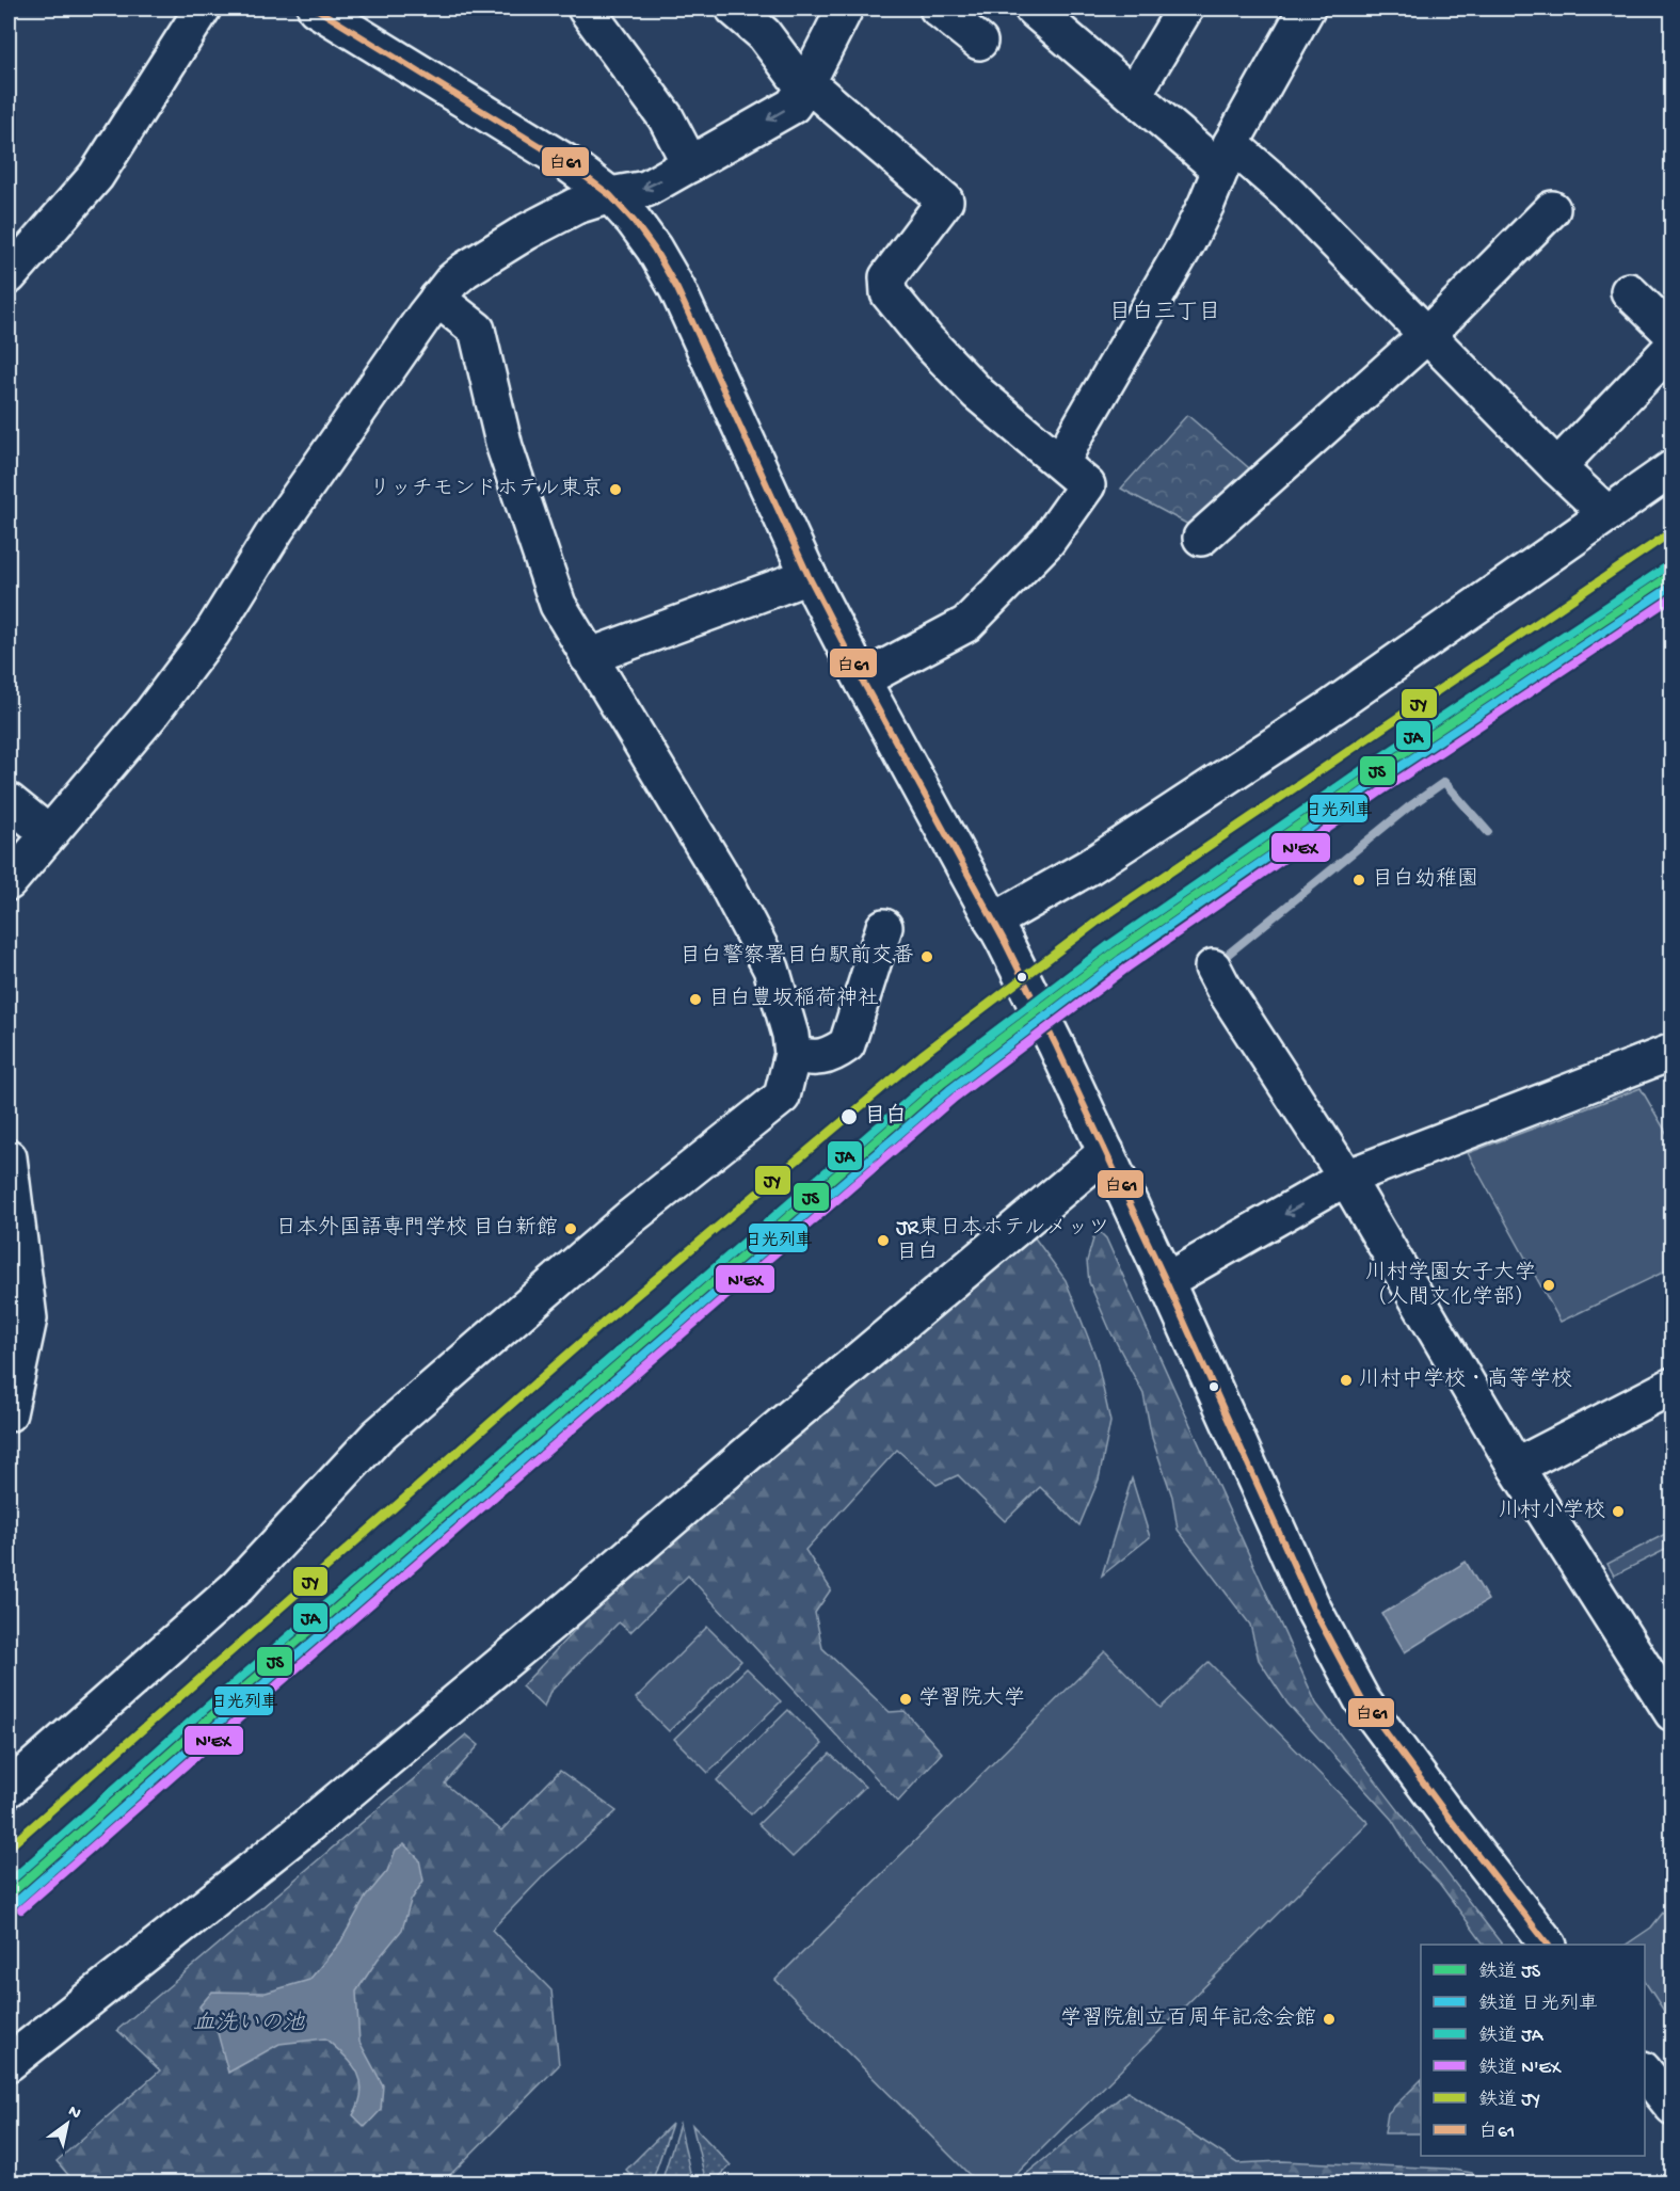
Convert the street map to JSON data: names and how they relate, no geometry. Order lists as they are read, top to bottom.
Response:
{
  "districts": ["目白三丁目"],
  "water": ["血洗いの池"],
  "places": [
    "リッチモンドホテル東京",
    "目白幼稚園",
    "目白警察署目白駅前交番",
    "目白豊坂稲荷神社",
    "目白",
    "日本外国語専門学校 目白新館",
    "JR東日本ホテルメッツ 目白",
    "川村学園女子大学 （人間文化学部）",
    "川村中学校・高等学校",
    "川村小学校",
    "学習院大学",
    "学習院創立百周年記念会館"
  ],
  "lines": [
    "transit line 白61",
    "rail line JY",
    "rail line JA",
    "rail line JS",
    "rail line 日光列車",
    "rail line N'EX"
  ],
  "legend": [
    "鉄道 JS",
    "鉄道 日光列車",
    "鉄道 JA",
    "鉄道 N'EX",
    "鉄道 JY",
    "白61"
  ],
  "north": "top right"
}
